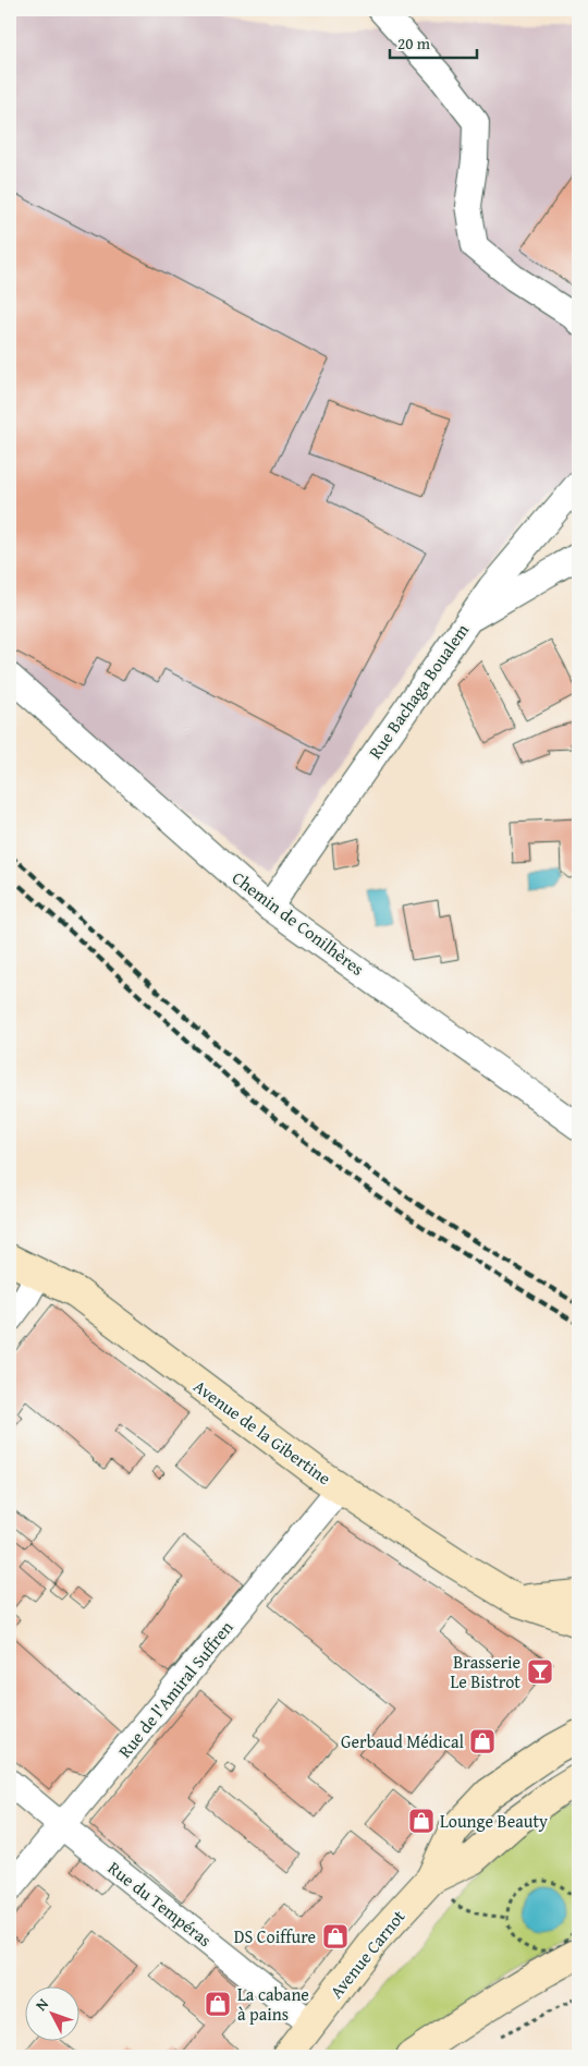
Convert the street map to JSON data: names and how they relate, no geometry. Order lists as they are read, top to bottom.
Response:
{
  "streets": {
    "main road": ["Avenue de la Gibertine", "Avenue Carnot"],
    "street": [
      "Rue Bachaga Boualem",
      "Chemin de Conilhères",
      "Rue de l'Amiral Suffren",
      "Rue du Tempéras"
    ]
  },
  "crossings": [
    ["Rue Bachaga Boualem", "Chemin de Conilhères"],
    ["Avenue de la Gibertine", "Rue de l'Amiral Suffren"],
    ["Rue de l'Amiral Suffren", "Rue du Tempéras"],
    ["Rue du Tempéras", "Avenue Carnot"]
  ],
  "places": {
    "bar": ["Brasserie Le Bistrot"],
    "shop": [
      "Gerbaud Médical",
      "Lounge Beauty",
      "DS Coiffure",
      "La cabane à pains"
    ]
  },
  "scale_bar": "20 m",
  "north": "top left"
}
